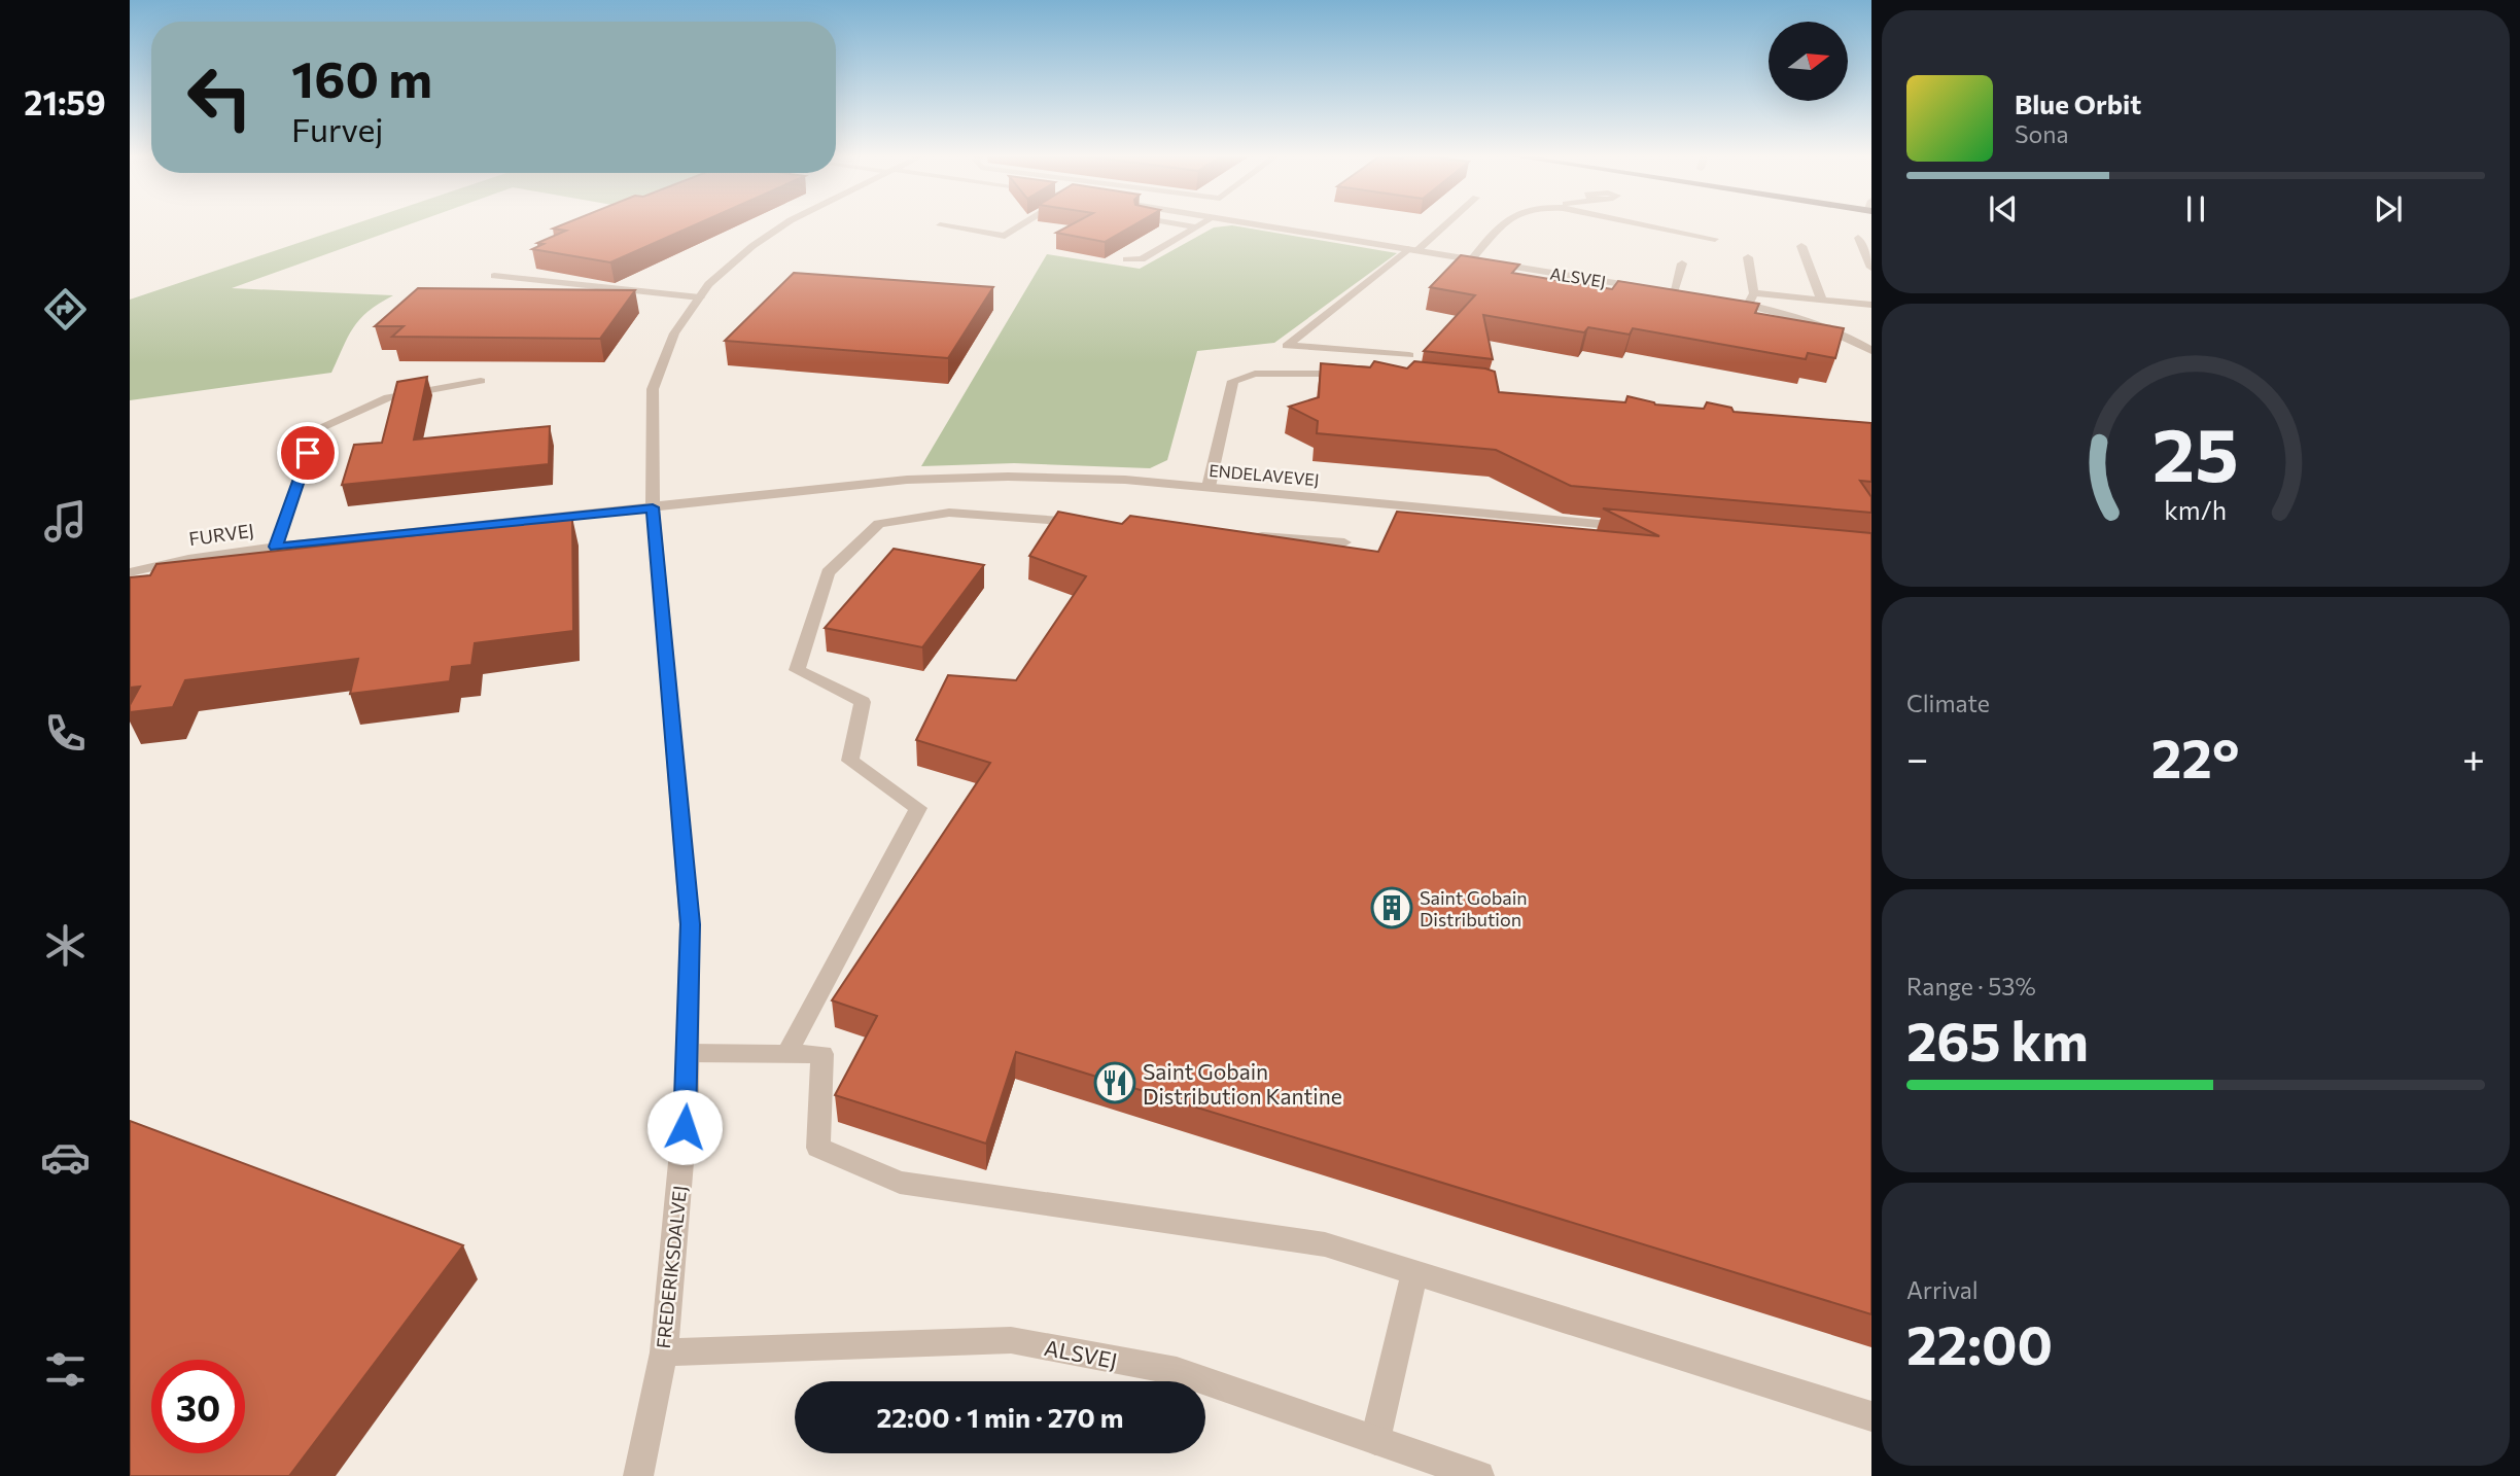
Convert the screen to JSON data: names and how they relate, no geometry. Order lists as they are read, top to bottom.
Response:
{
  "streets": {
    "street": [
      "ALSVEJ",
      "ENDELAVEVEJ",
      "FURVEJ",
      "FREDERIKSDALVEJ"
    ]
  },
  "crossings": [
    ["ALSVEJ", "FREDERIKSDALVEJ"],
    ["ENDELAVEVEJ", "FURVEJ"],
    ["ENDELAVEVEJ", "FREDERIKSDALVEJ"],
    ["FURVEJ", "FREDERIKSDALVEJ"]
  ],
  "places": {
    "building": ["Saint Gobain Distribution"],
    "restaurant": ["Saint Gobain Distribution Kantine"]
  },
  "north": "right",
  "page": {
    "tabs": "21:59",
    "turn": ["160 m", "Furvej"],
    "song": ["Blue Orbit", "Sona"],
    "tile": [
      "Climate",
      ["Range · 53%", "265 km"],
      ["Arrival", "22:00"]
    ],
    "heat": ["−", "22°", "+"],
    "limit": "30",
    "trip": "22:00 · 1 min · 270 m",
    "gauge": ["25", "km/h"]
  }
}
